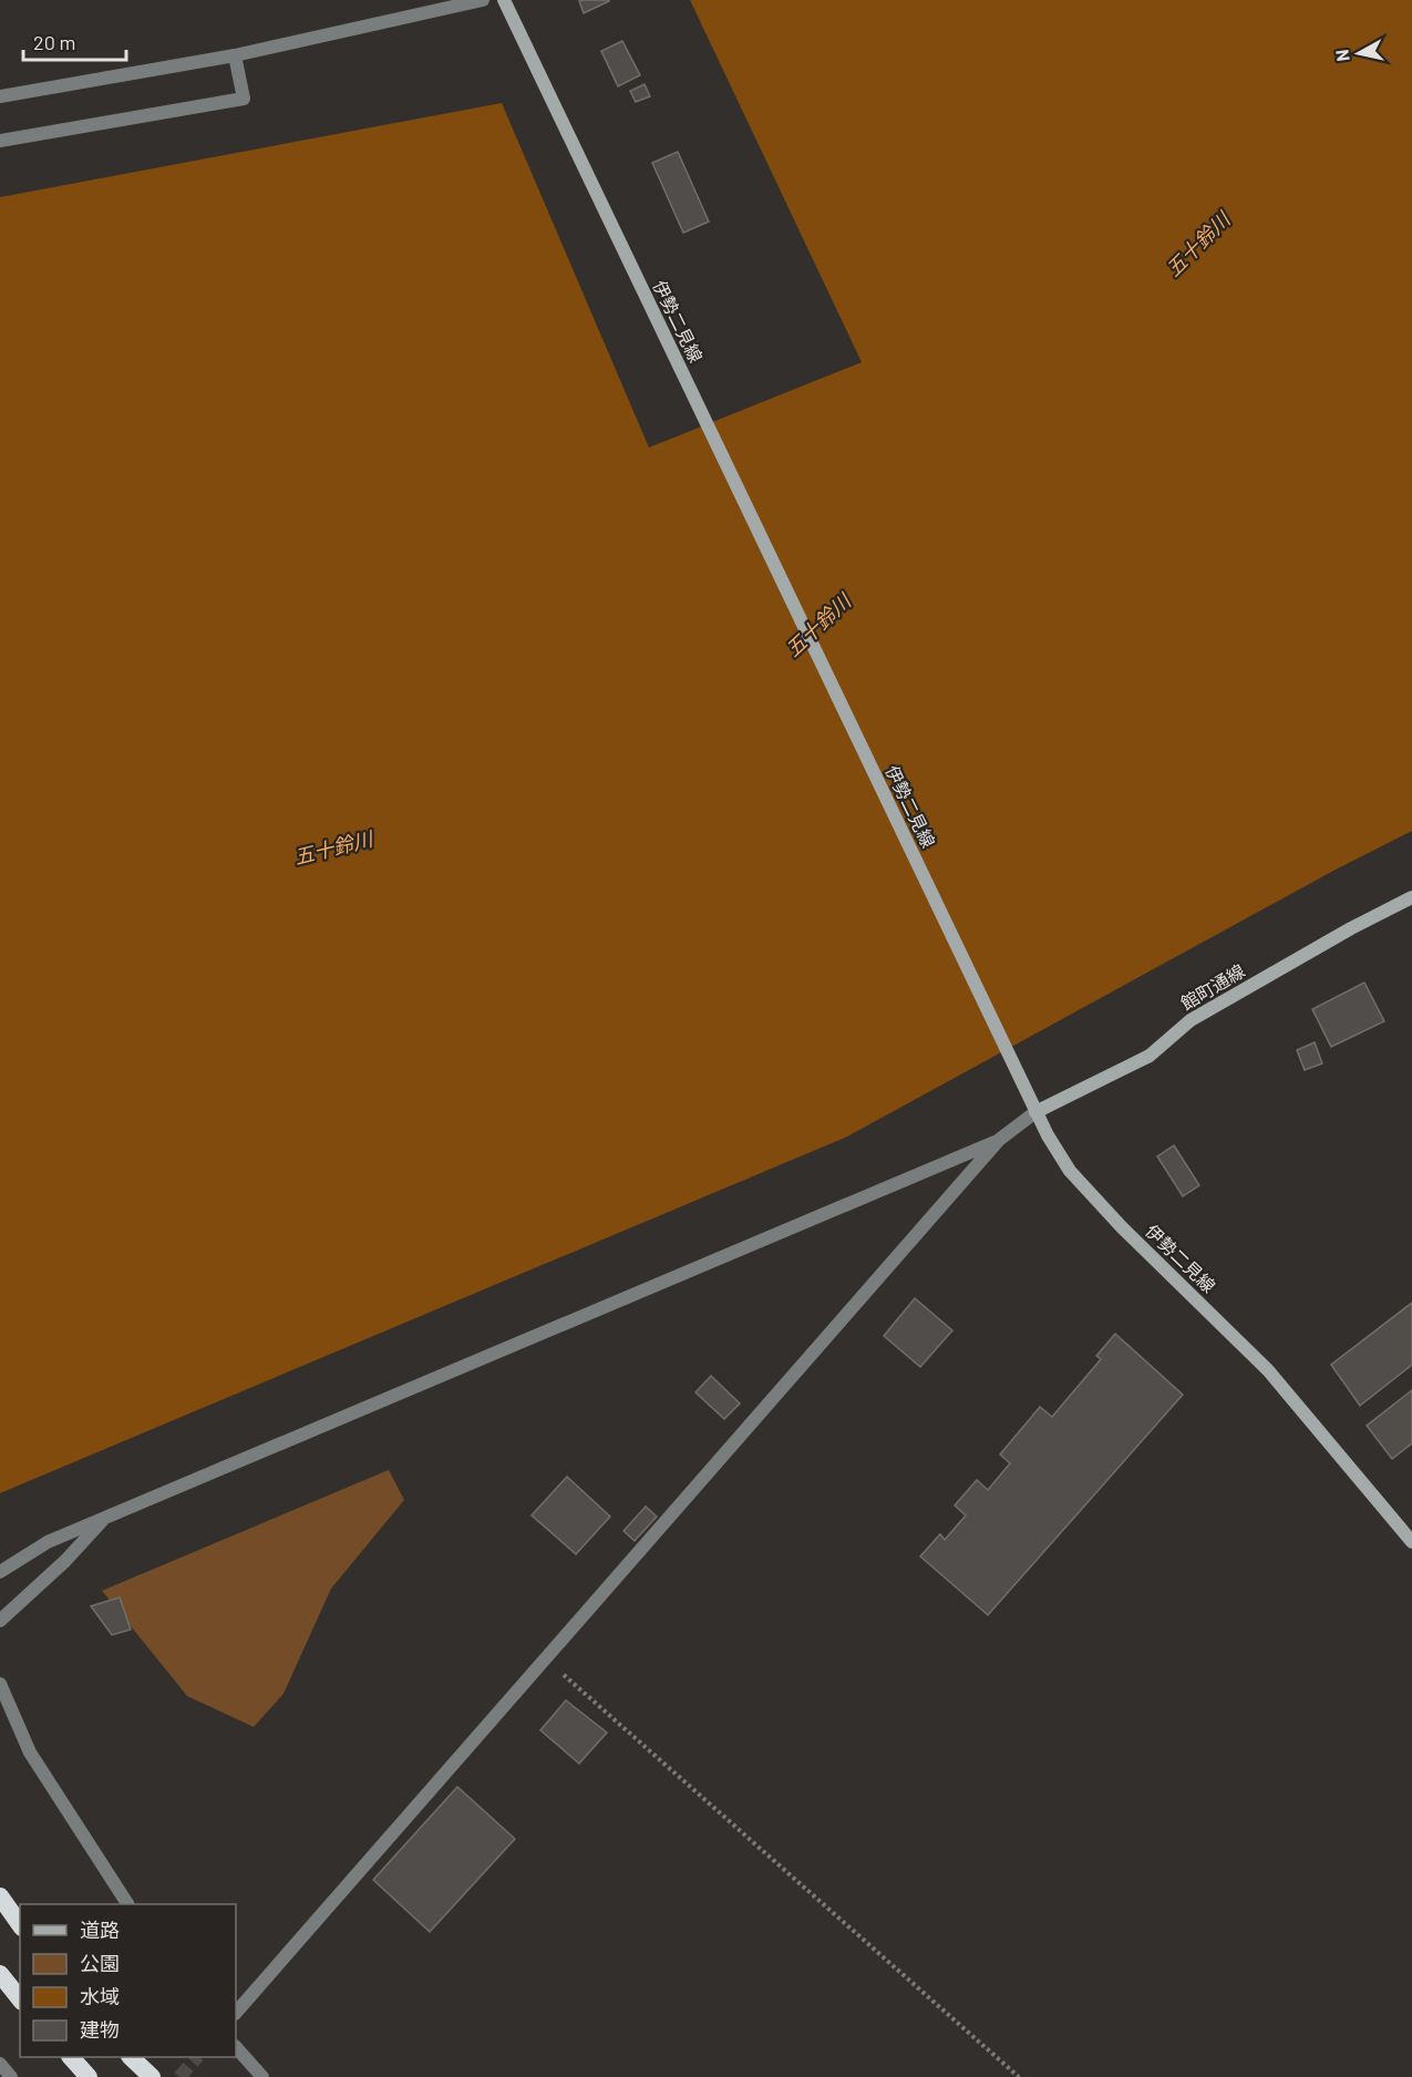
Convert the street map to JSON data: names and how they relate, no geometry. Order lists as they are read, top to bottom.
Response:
{
  "streets": {
    "main road": ["伊勢二見線", "館町通線"]
  },
  "crossings": [
    ["伊勢二見線", "館町通線"]
  ],
  "water": ["五十鈴川"],
  "legend": [
    "道路",
    "公園",
    "水域",
    "建物"
  ],
  "scale_bar": "20 m",
  "north": "left"
}
